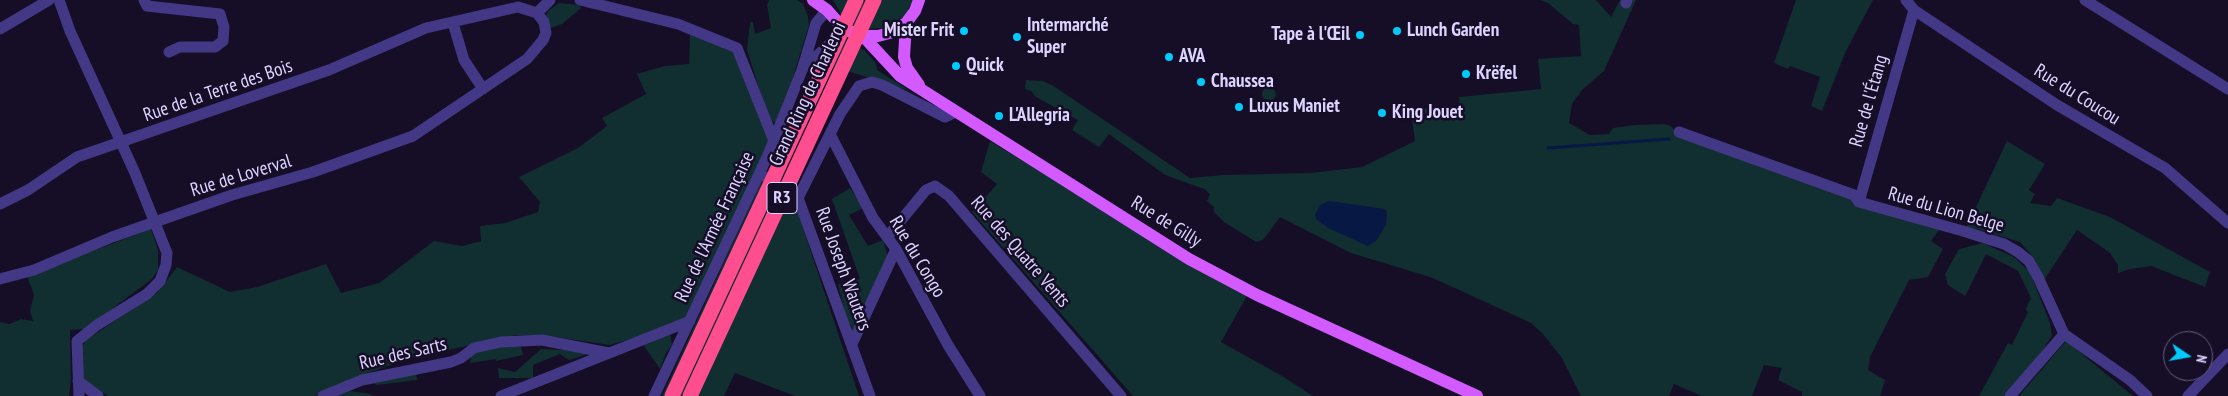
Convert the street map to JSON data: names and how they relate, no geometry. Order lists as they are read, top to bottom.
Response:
{
  "streets": {
    "highway": ["Grand Ring de Charleroi", "R3"],
    "main road": ["Rue de Gilly"],
    "street": [
      "Rue de la Terre des Bois",
      "Rue du Coucou",
      "Rue de l'Étang",
      "Rue de Loverval",
      "Rue du Lion Belge",
      "Rue de l'Armée Française",
      "Rue des Quatre Vents",
      "Rue du Congo",
      "Rue Joseph Wauters",
      "Rue des Sarts"
    ]
  },
  "crossings": [
    ["Rue du Coucou", "Rue de l'Étang"],
    ["Rue de l'Étang", "Rue du Lion Belge"],
    ["Rue de l'Armée Française", "Rue Joseph Wauters"],
    ["Rue des Quatre Vents", "Rue du Congo"]
  ],
  "places": [
    "Mister Frit",
    "Lunch Garden",
    "Tape à l'Œil",
    "Intermarché Super",
    "AVA",
    "Quick",
    "Krëfel",
    "Chaussea",
    "Luxus Maniet",
    "King Jouet",
    "L'Allegria"
  ],
  "north": "right"
}
